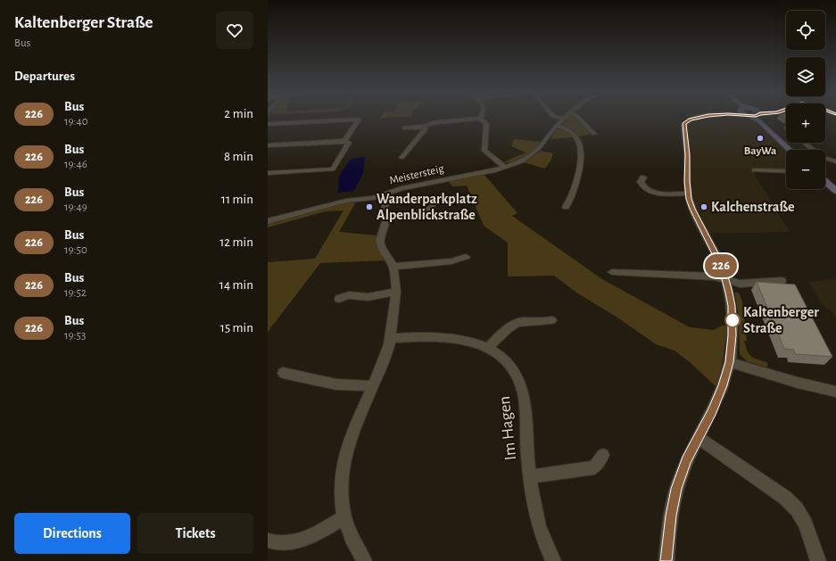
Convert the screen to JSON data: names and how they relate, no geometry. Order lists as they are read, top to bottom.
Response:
{
  "streets": {
    "street": ["Meistersteig", "Im Hagen"]
  },
  "places": [
    "BayWa",
    "Wanderparkplatz Alpenblickstraße",
    "Kalchenstraße",
    "Kaltenberger Straße"
  ],
  "lines": ["bus line 226"],
  "page": {
    "heading": [
      ["Kaltenberger Straße", "Bus"],
      "Departures"
    ],
    "on_map": "226",
    "map_buttons": ["+", "−"],
    "list": [
      {
        "mark": "226",
        "name": "Bus",
        "note": "19:40",
        "value": "2 min"
      },
      {
        "mark": "226",
        "name": "Bus",
        "note": "19:46",
        "value": "8 min"
      },
      {
        "mark": "226",
        "name": "Bus",
        "note": "19:49",
        "value": "11 min"
      },
      {
        "mark": "226",
        "name": "Bus",
        "note": "19:50",
        "value": "12 min"
      },
      {
        "mark": "226",
        "name": "Bus",
        "note": "19:52",
        "value": "14 min"
      },
      {
        "mark": "226",
        "name": "Bus",
        "note": "19:53",
        "value": "15 min"
      }
    ],
    "buttons": ["Directions", "Tickets"]
  }
}
